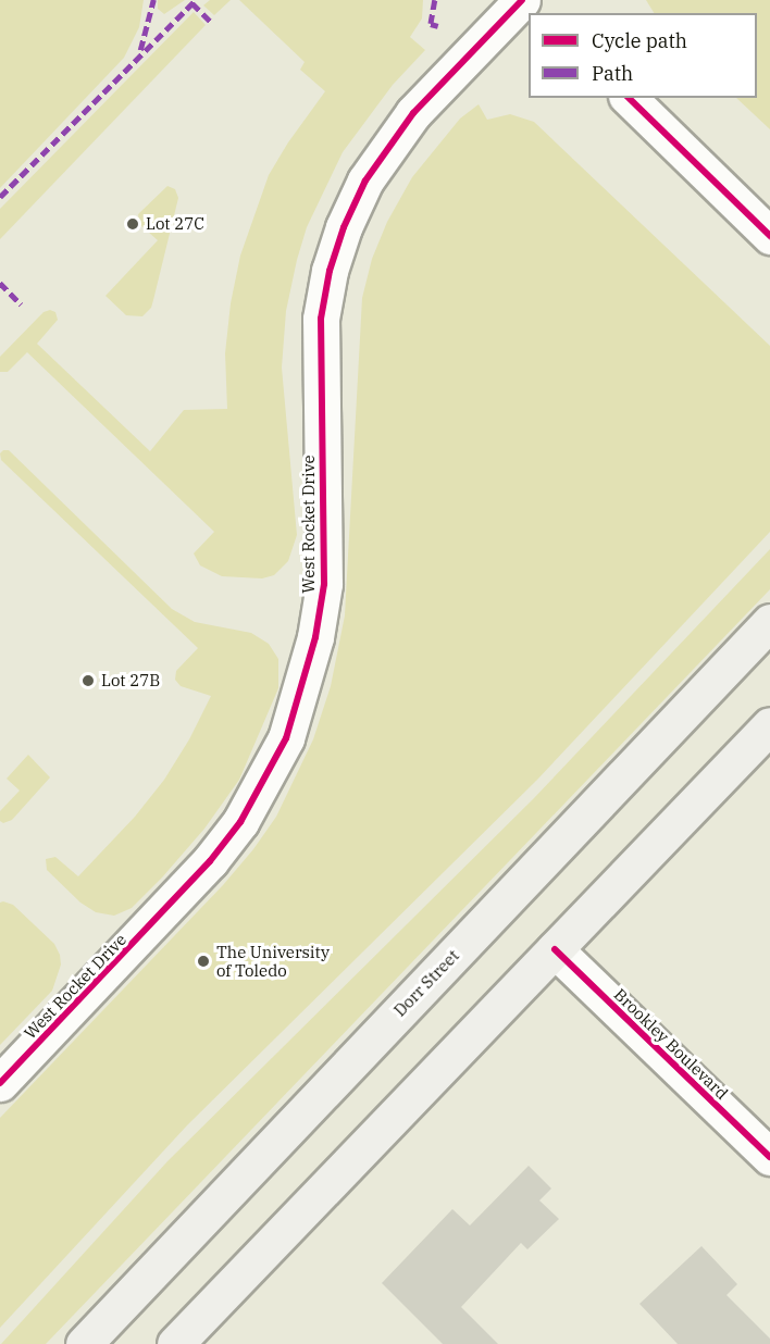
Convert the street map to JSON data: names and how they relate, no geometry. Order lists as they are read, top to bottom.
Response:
{
  "streets": {
    "main road": ["Dorr Street"],
    "street": ["West Rocket Drive", "Brookley Boulevard"]
  },
  "places": ["Lot 27C", "Lot 27B", "The University of Toledo"],
  "legend": ["Cycle path", "Path"]
}
